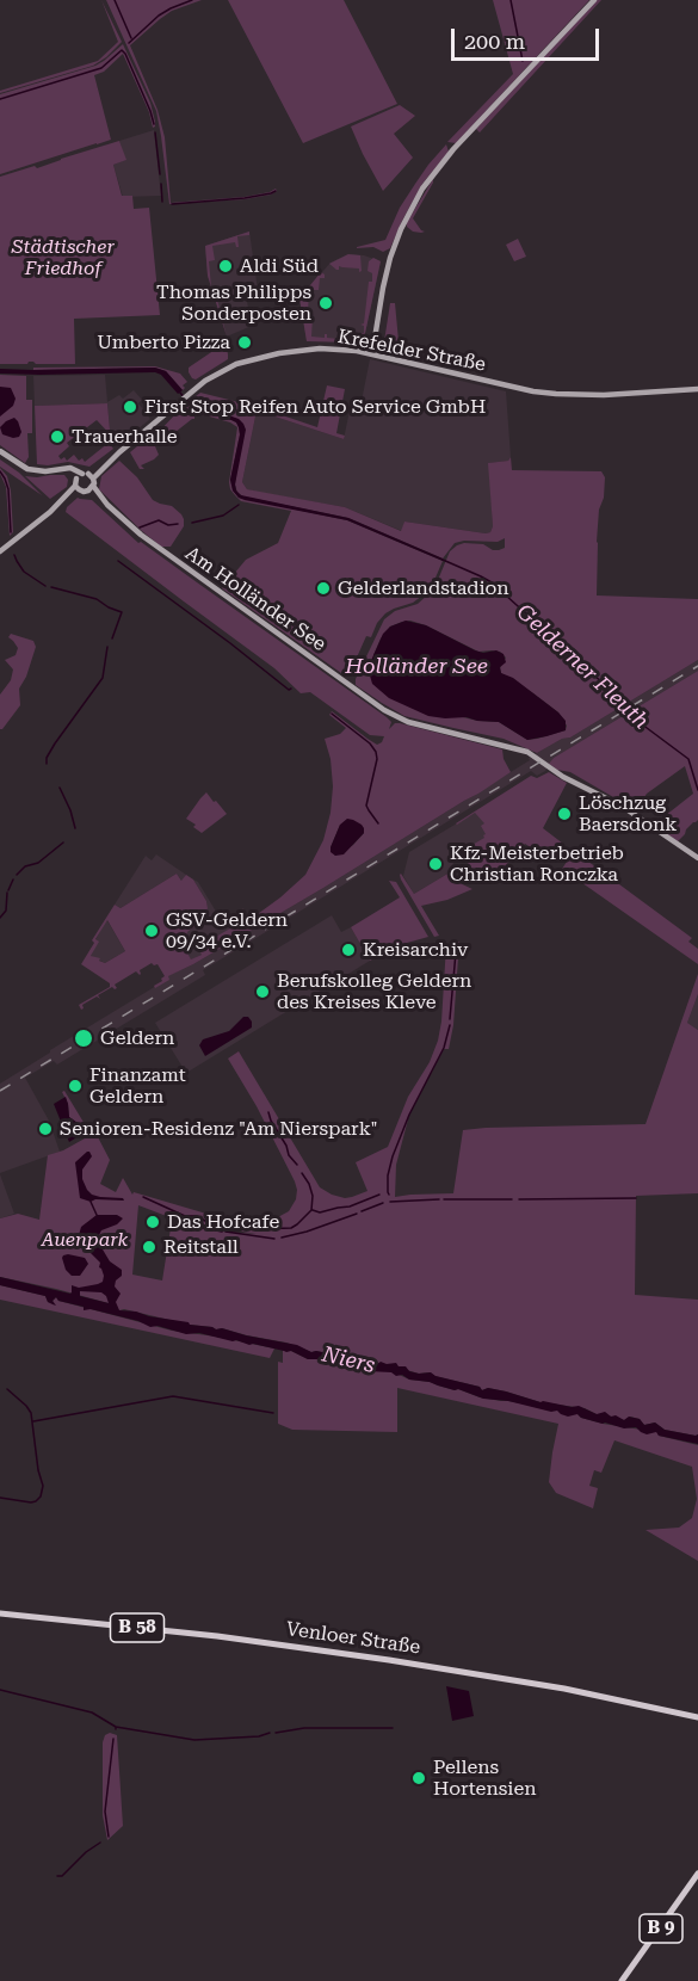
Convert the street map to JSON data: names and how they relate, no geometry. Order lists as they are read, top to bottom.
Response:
{
  "streets": {
    "main road": [
      "Krefelder Straße",
      "Am Holländer See",
      "B 58",
      "Venloer Straße",
      "B 9"
    ]
  },
  "crossings": [
    ["Krefelder Straße", "Am Holländer See"]
  ],
  "water": ["Holländer See", "Gelderner Fleuth", "Niers"],
  "parks": ["Städtischer Friedhof", "Auenpark"],
  "places": [
    "Aldi Süd",
    "Thomas Philipps Sonderposten",
    "Umberto Pizza",
    "First Stop Reifen Auto Service GmbH",
    "Trauerhalle",
    "Gelderlandstadion",
    "Löschzug Baersdonk",
    "Kfz-Meisterbetrieb Christian Ronczka",
    "GSV-Geldern 09/34 e.V.",
    "Kreisarchiv",
    "Berufskolleg Geldern des Kreises Kleve",
    "Geldern",
    "Finanzamt Geldern",
    "Senioren-Residenz \"Am Nierspark\"",
    "Das Hofcafe",
    "Reitstall",
    "Pellens Hortensien"
  ],
  "scale_bar": "200 m"
}
